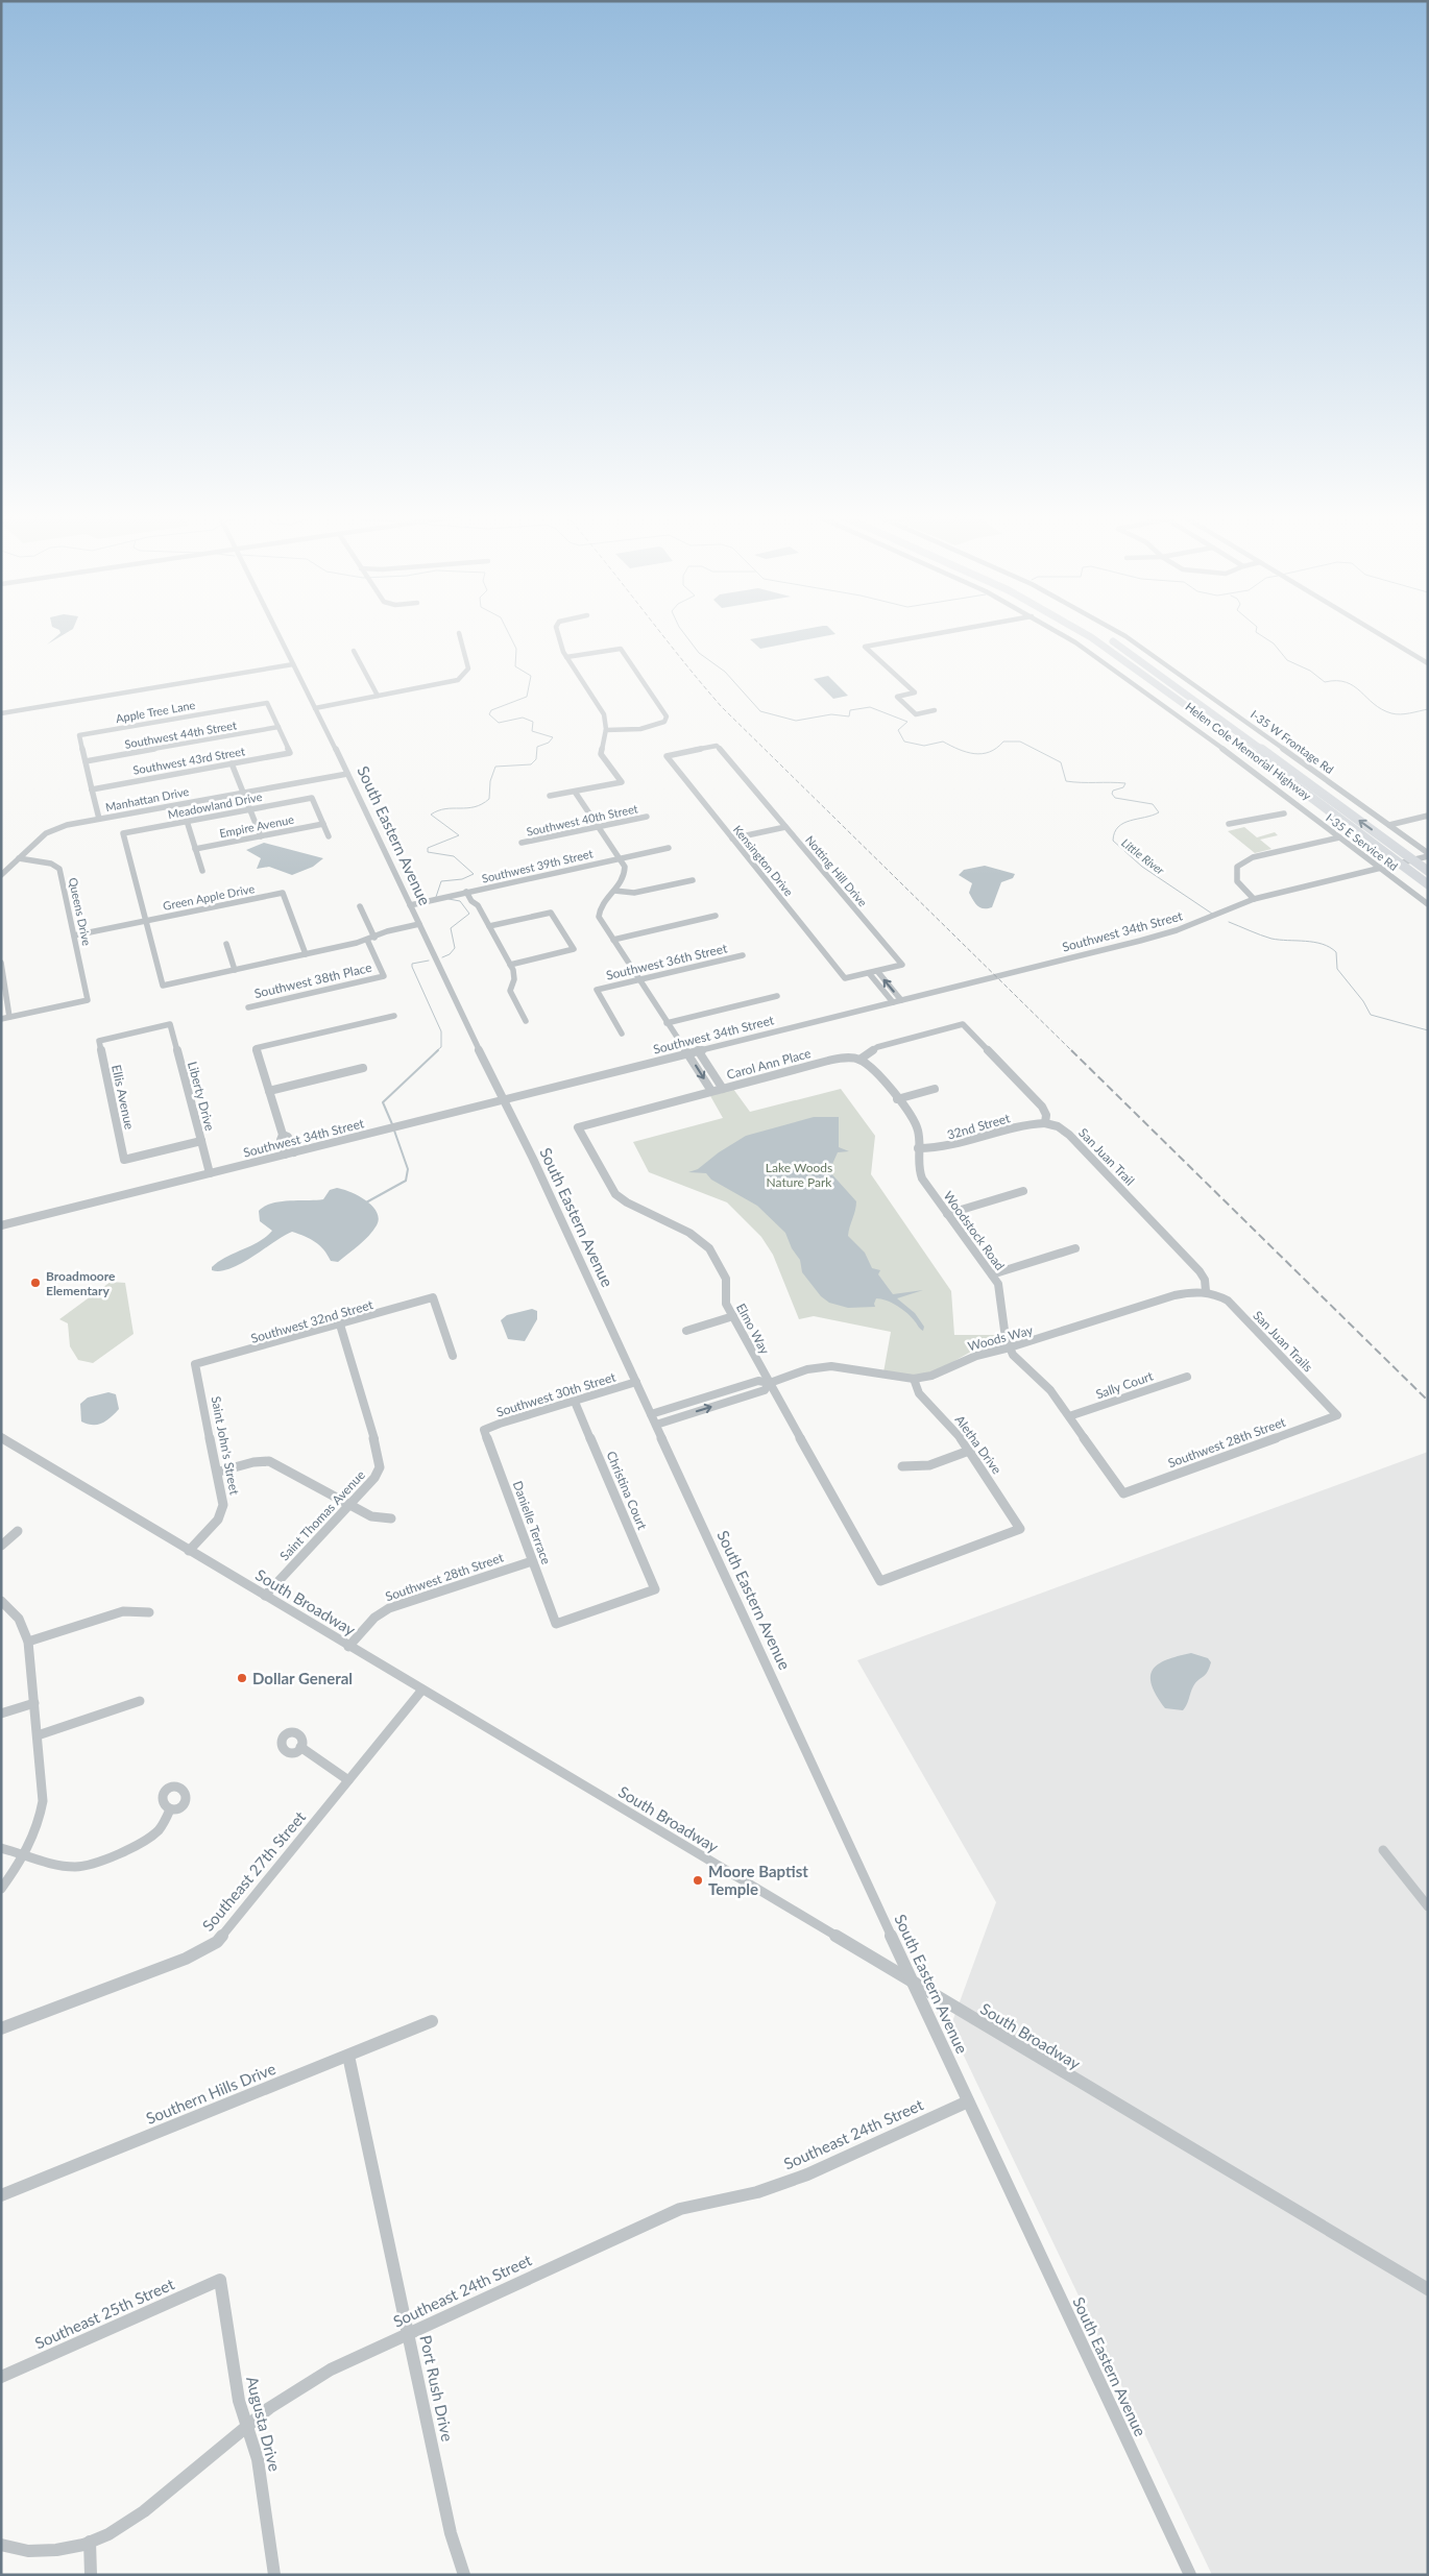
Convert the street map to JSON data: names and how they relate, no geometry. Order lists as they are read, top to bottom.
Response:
{
  "streets": {
    "highway": ["Helen Cole Memorial Highway"],
    "street": [
      "Apple Tree Lane",
      "Southwest 44th Street",
      "I-35 W Frontage Rd",
      "Southwest 43rd Street",
      "Manhattan Drive",
      "Meadowland Drive",
      "Southwest 40th Street",
      "Empire Avenue",
      "South Eastern Avenue",
      "I-35 E Service Rd",
      "Kensington Drive",
      "Southwest 39th Street",
      "Notting Hill Drive",
      "Green Apple Drive",
      "Queens Drive",
      "Southwest 34th Street",
      "Southwest 36th Street",
      "Southwest 38th Place",
      "Carol Ann Place",
      "Liberty Drive",
      "Ellis Avenue",
      "32nd Street",
      "San Juan Trail",
      "Woodstock Road",
      "Southwest 32nd Street",
      "Elmo Way",
      "Woods Way",
      "San Juan Trails",
      "Sally Court",
      "Southwest 30th Street",
      "Southwest 28th Street",
      "Aletha Drive",
      "Saint John's Street",
      "Christina Court",
      "Saint Thomas Avenue",
      "Danielle Terrace",
      "South Broadway",
      "Southeast 27th Street",
      "Southern Hills Drive",
      "Southeast 24th Street",
      "Southeast 25th Street",
      "Port Rush Drive",
      "Augusta Drive"
    ]
  },
  "crossings": [
    ["Apple Tree Lane", "Southwest 44th Street"],
    ["Apple Tree Lane", "Southwest 43rd Street"],
    ["Southwest 44th Street", "Southwest 43rd Street"],
    ["I-35 W Frontage Rd", "Southwest 34th Street"],
    ["Manhattan Drive", "South Eastern Avenue"],
    ["Manhattan Drive", "Queens Drive"],
    ["Meadowland Drive", "Empire Avenue"],
    ["Meadowland Drive", "Green Apple Drive"],
    ["South Eastern Avenue", "Southwest 39th Street"],
    ["South Eastern Avenue", "Southwest 34th Street"],
    ["South Eastern Avenue", "Woods Way"],
    ["South Eastern Avenue", "Southwest 30th Street"],
    ["South Eastern Avenue", "South Broadway"],
    ["South Eastern Avenue", "Southeast 24th Street"],
    ["Kensington Drive", "Notting Hill Drive"],
    ["Green Apple Drive", "Queens Drive"],
    ["Southwest 34th Street", "Liberty Drive"],
    ["Carol Ann Place", "Woodstock Road"],
    ["Carol Ann Place", "Elmo Way"],
    ["Liberty Drive", "Ellis Avenue"],
    ["32nd Street", "San Juan Trail"],
    ["32nd Street", "Woodstock Road"],
    ["San Juan Trail", "Woods Way"],
    ["San Juan Trail", "San Juan Trails"],
    ["Woodstock Road", "Woods Way"],
    ["Southwest 32nd Street", "Saint John's Street"],
    ["Southwest 32nd Street", "Saint Thomas Avenue"],
    ["Elmo Way", "Woods Way"],
    ["Elmo Way", "Aletha Drive"],
    ["Woods Way", "San Juan Trails"],
    ["Woods Way", "Aletha Drive"],
    ["San Juan Trails", "Southwest 28th Street"],
    ["Sally Court", "Southwest 28th Street"],
    ["Southwest 30th Street", "Christina Court"],
    ["Southwest 30th Street", "Danielle Terrace"],
    ["Southwest 28th Street", "Danielle Terrace"],
    ["Southwest 28th Street", "South Broadway"],
    ["Saint John's Street", "South Broadway"],
    ["Christina Court", "Danielle Terrace"],
    ["Saint Thomas Avenue", "South Broadway"],
    ["South Broadway", "Southeast 27th Street"],
    ["Southern Hills Drive", "Port Rush Drive"],
    ["Southeast 24th Street", "Port Rush Drive"],
    ["Southeast 24th Street", "Augusta Drive"],
    ["Southeast 25th Street", "Augusta Drive"]
  ],
  "water": ["Little River"],
  "parks": ["Lake Woods Nature Park"],
  "places": ["Broadmoore Elementary", "Dollar General", "Moore Baptist Temple"]
}
